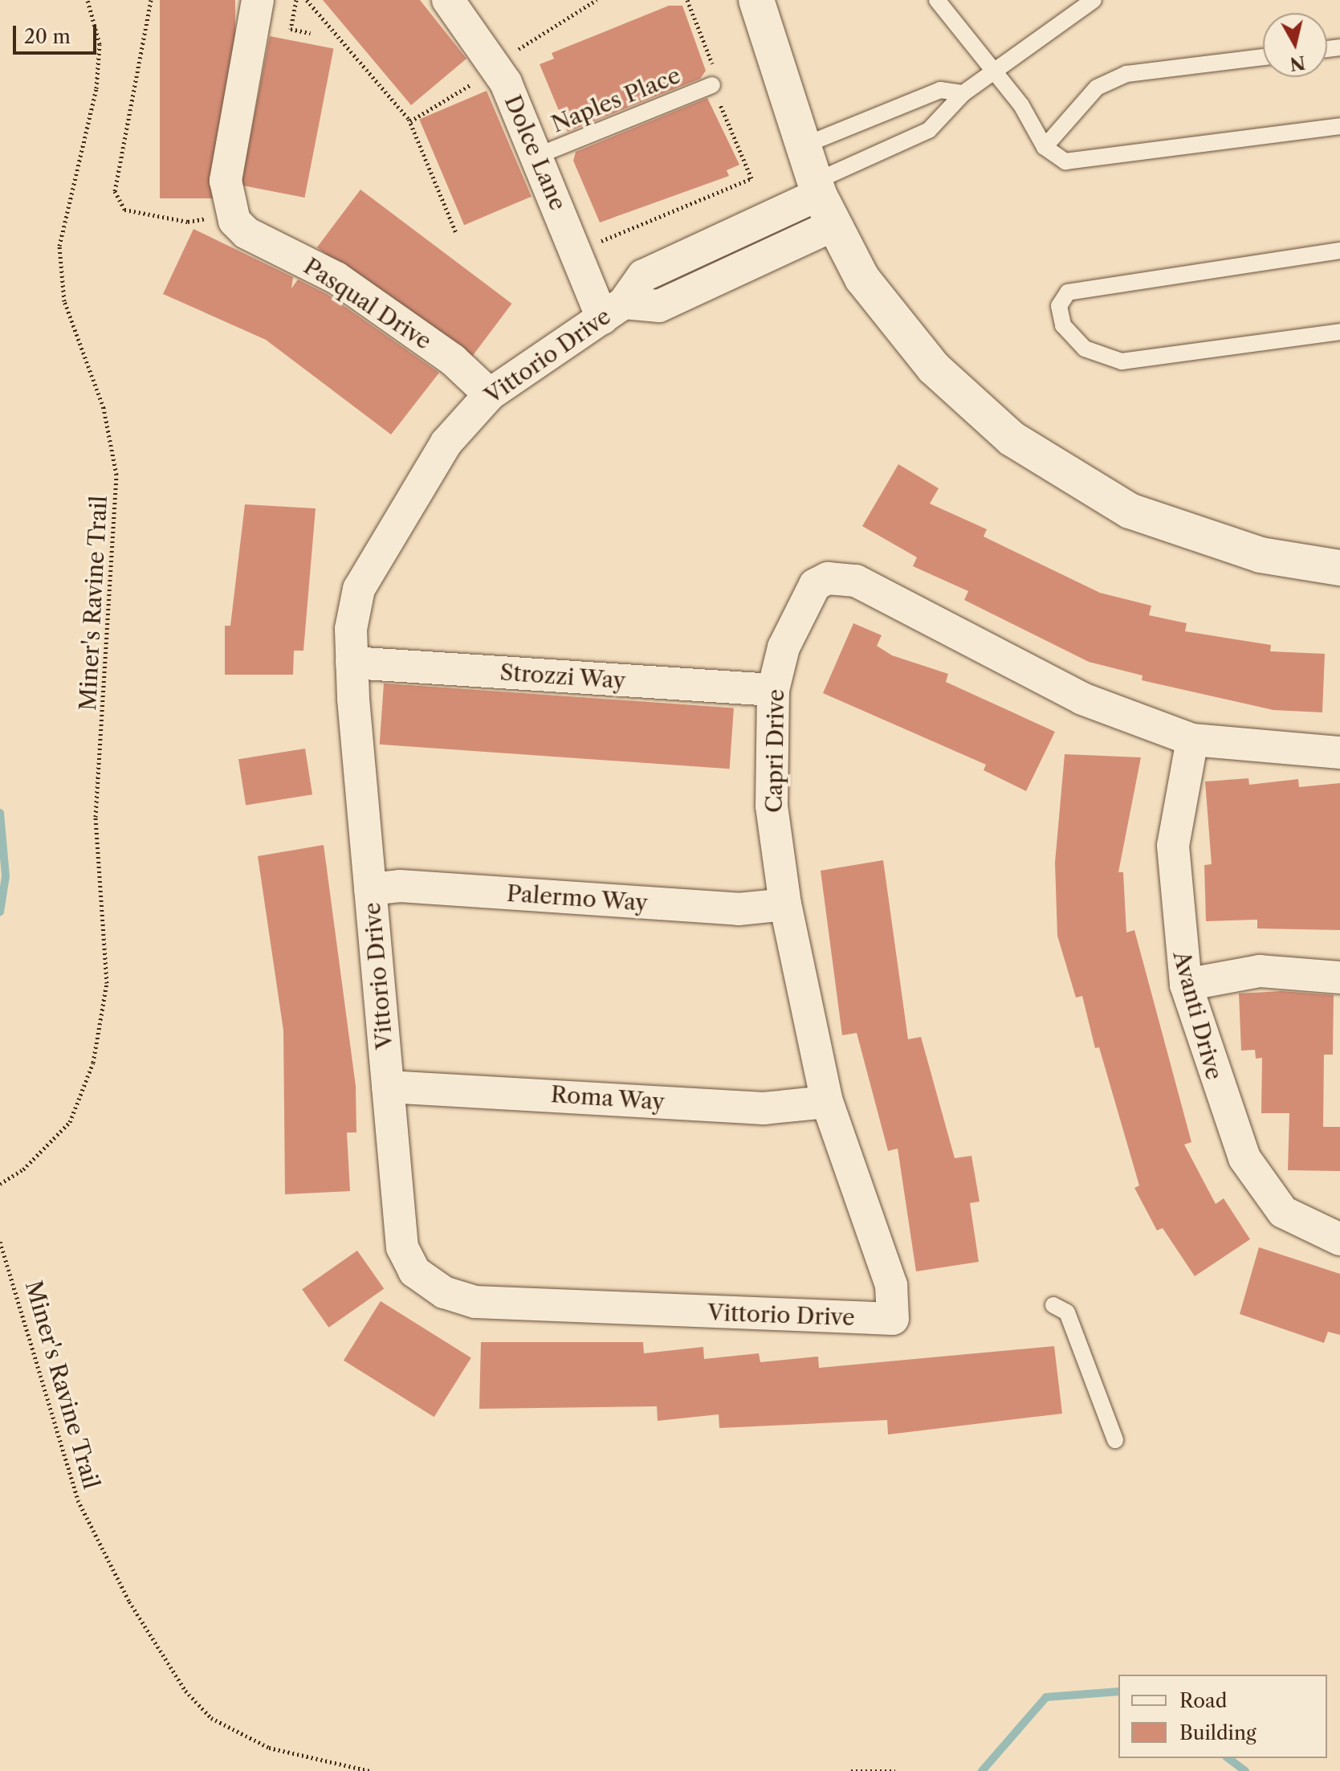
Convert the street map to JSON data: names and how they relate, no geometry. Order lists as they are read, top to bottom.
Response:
{
  "streets": {
    "street": [
      "Dolce Lane",
      "Pasqual Drive",
      "Vittorio Drive",
      "Strozzi Way",
      "Capri Drive",
      "Palermo Way",
      "Avanti Drive",
      "Roma Way"
    ],
    "lane": ["Naples Place"],
    "path": ["Miner's Ravine Trail"]
  },
  "crossings": [
    ["Naples Place", "Dolce Lane"],
    ["Dolce Lane", "Vittorio Drive"],
    ["Pasqual Drive", "Vittorio Drive"],
    ["Vittorio Drive", "Strozzi Way"],
    ["Vittorio Drive", "Capri Drive"],
    ["Vittorio Drive", "Palermo Way"],
    ["Vittorio Drive", "Roma Way"],
    ["Strozzi Way", "Capri Drive"],
    ["Capri Drive", "Palermo Way"],
    ["Capri Drive", "Avanti Drive"],
    ["Capri Drive", "Roma Way"]
  ],
  "legend": ["Road", "Building"],
  "scale_bar": "20 m",
  "north": "bottom"
}
